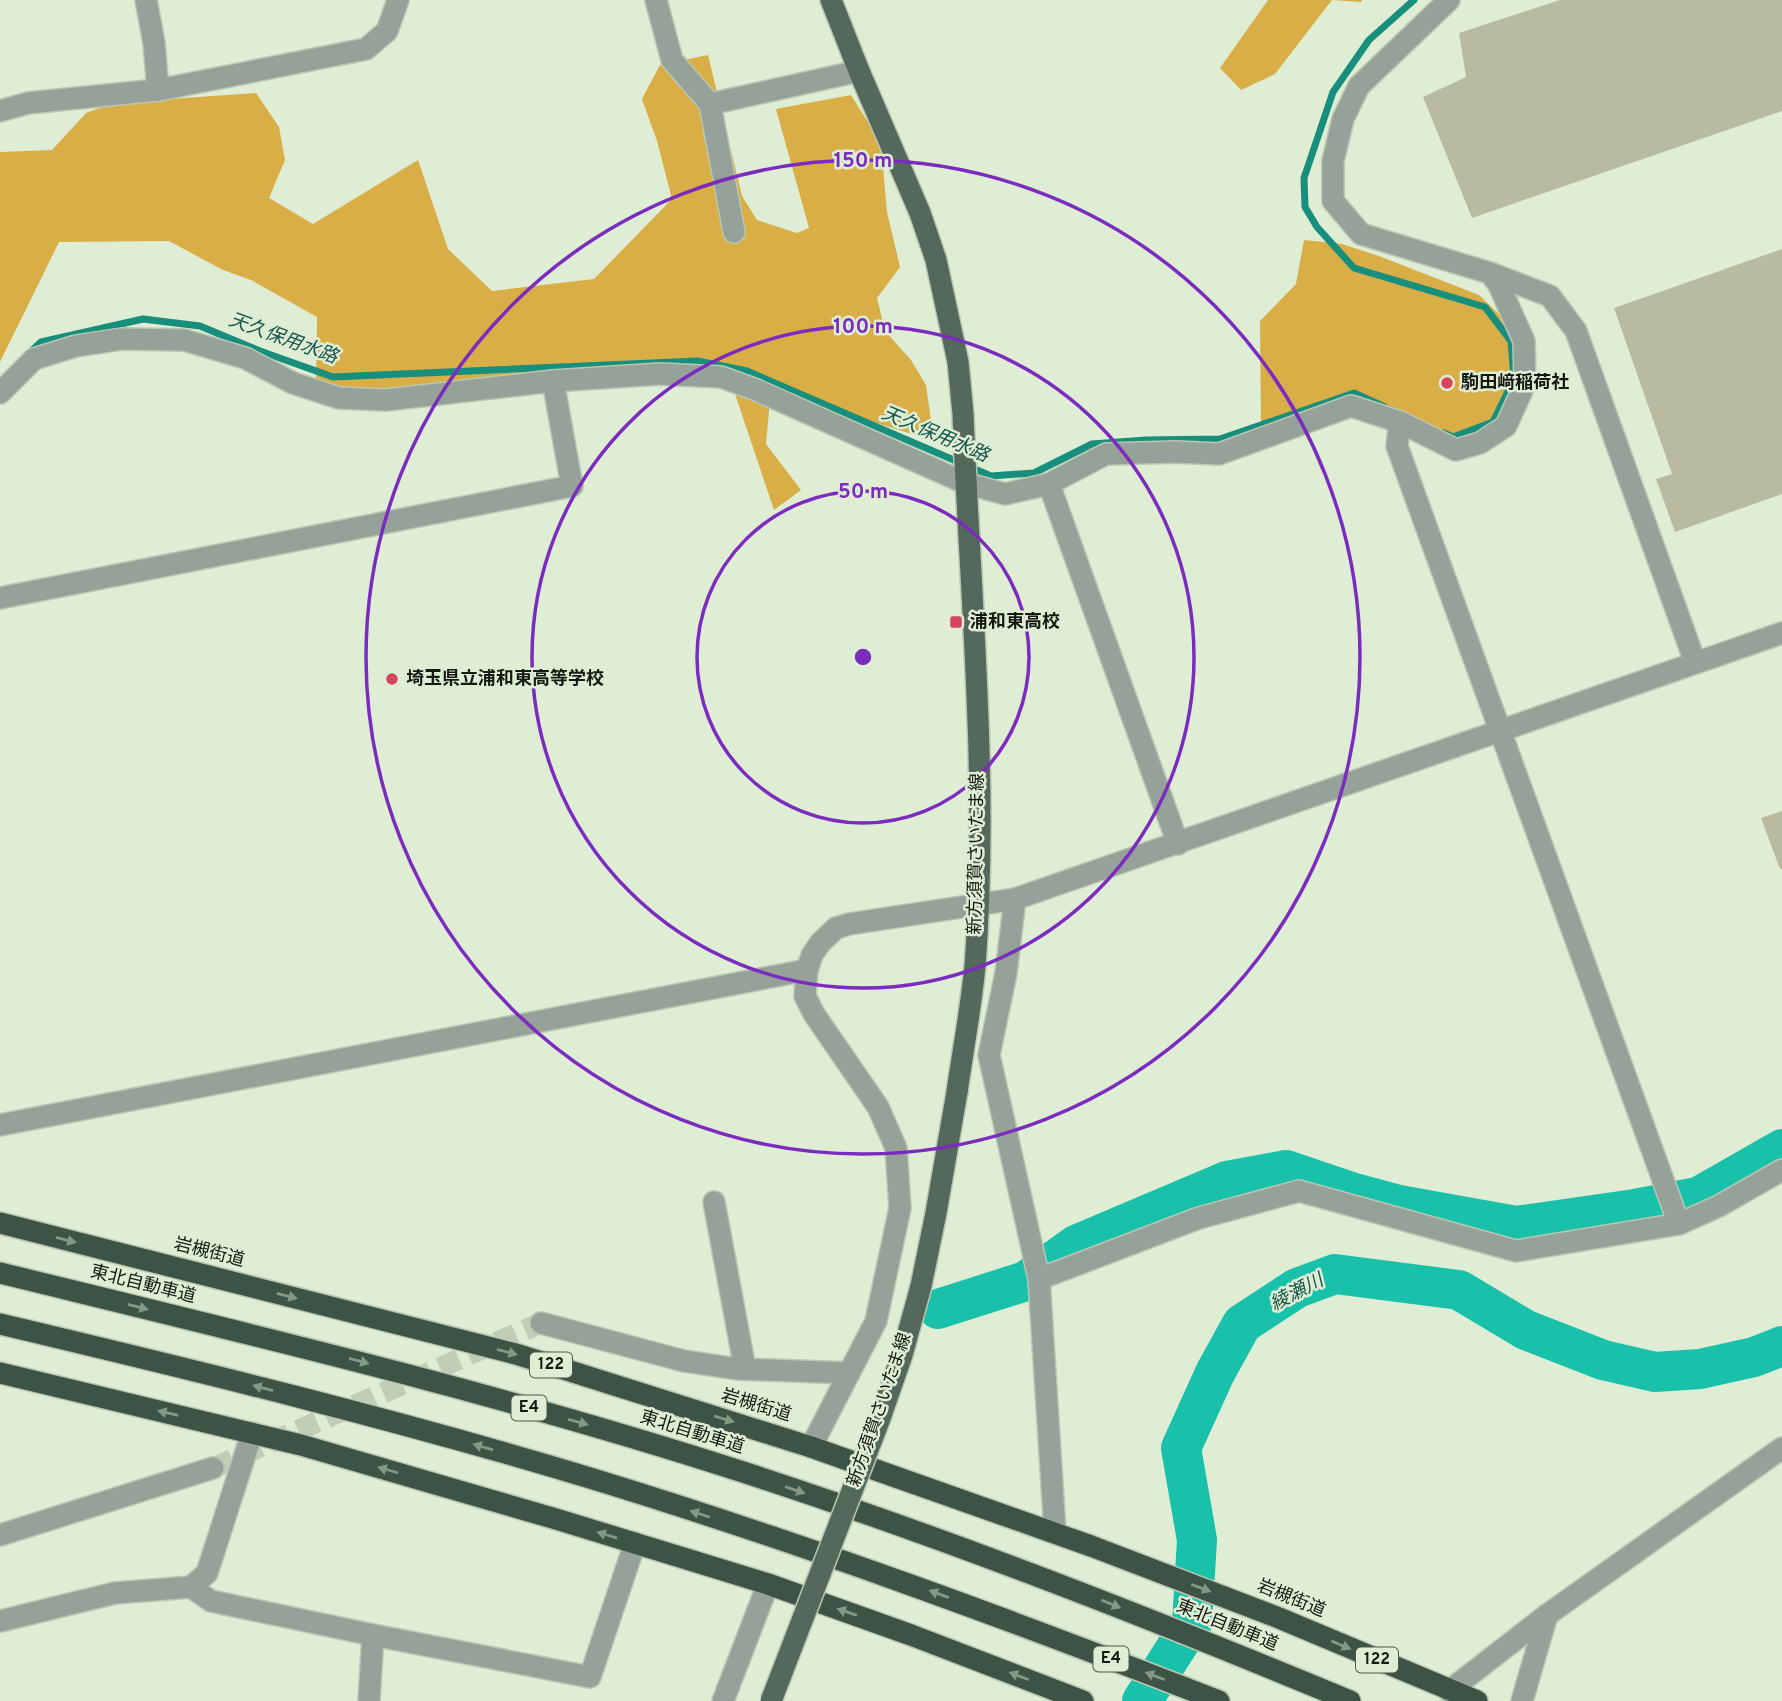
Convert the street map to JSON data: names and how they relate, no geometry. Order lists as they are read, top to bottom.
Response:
{
  "streets": {
    "highway": [
      "岩槻街道",
      "東北自動車道",
      "122",
      "E4"
    ],
    "main road": ["新方須賀さいたま線"]
  },
  "water": ["天久保用水路", "綾瀬川"],
  "places": {
    "other": ["駒田﨑稲荷社", "埼玉県立浦和東高等学校"],
    "transit": ["浦和東高校"]
  },
  "rings": ["150 m", "100 m", "50 m"]
}
